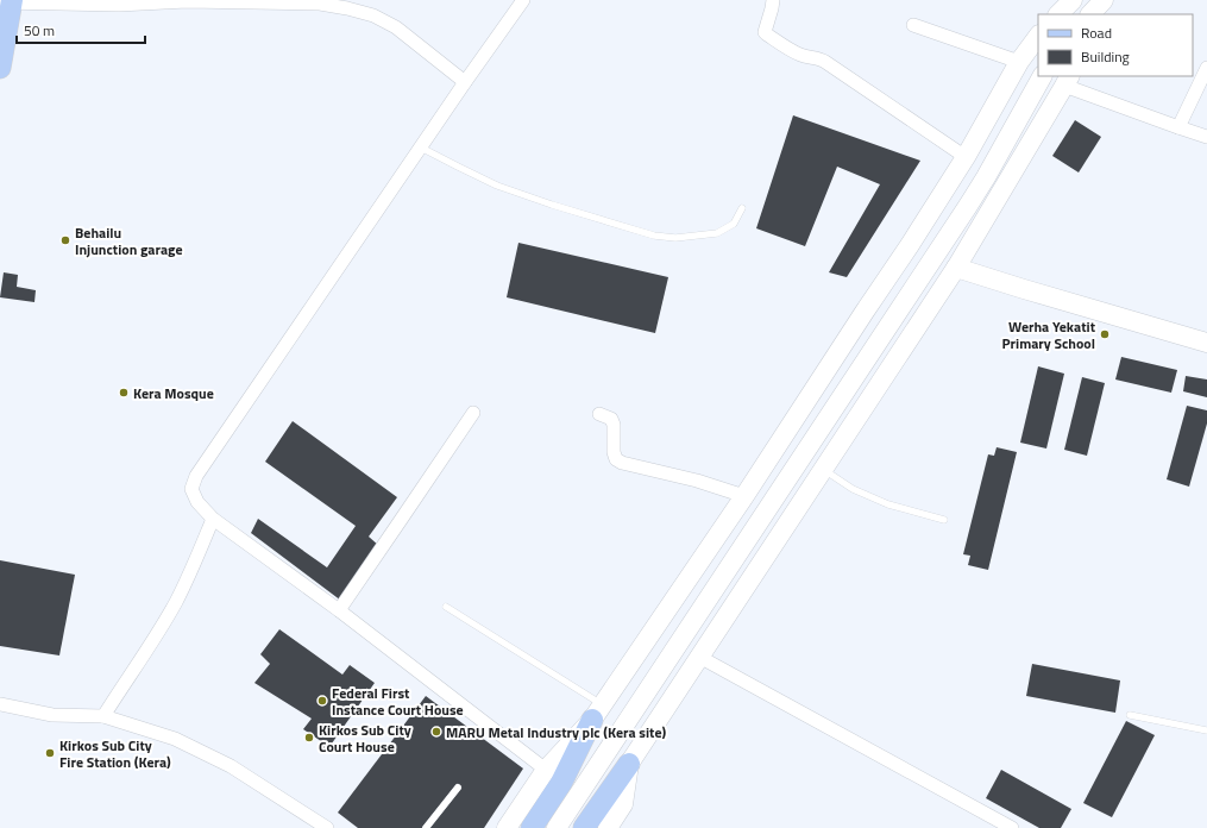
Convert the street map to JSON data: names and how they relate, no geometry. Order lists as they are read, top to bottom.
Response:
{
  "places": [
    "Behailu Injunction garage",
    "Werha Yekatit Primary School",
    "Kera Mosque",
    "Federal First Instance Court House",
    "MARU Metal Industry plc (Kera site)",
    "Kirkos Sub City Court House",
    "Kirkos Sub City Fire Station (Kera)"
  ],
  "legend": ["Road", "Building"],
  "scale_bar": "50 m"
}
